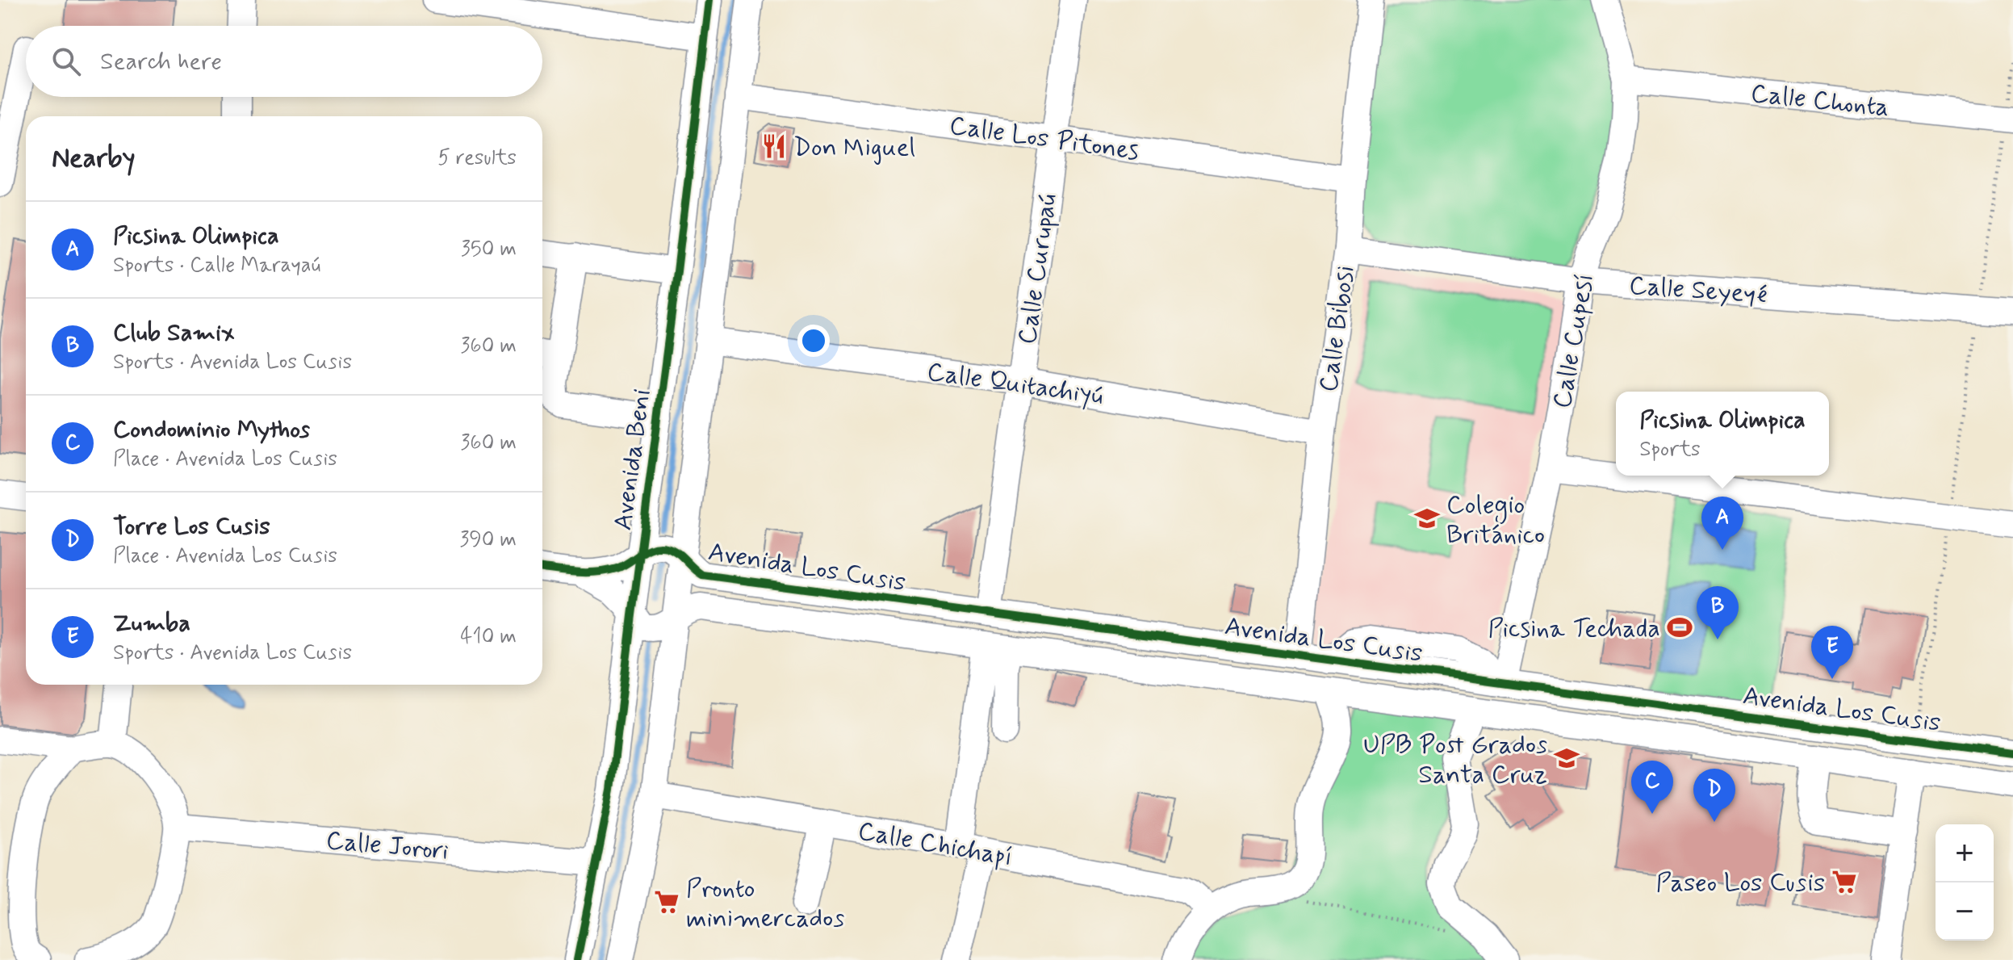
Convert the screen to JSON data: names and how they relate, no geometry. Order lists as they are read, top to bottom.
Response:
{
  "streets": {
    "street": [
      "Calle Chonta",
      "Calle Los Pitones",
      "Calle Curupaú",
      "Calle Seyeyé",
      "Calle Bibosi",
      "Calle Cupesí",
      "Calle Quitachiyú",
      "Avenida Beni",
      "Avenida Los Cusis",
      "Calle Chichapí",
      "Calle Jorori"
    ]
  },
  "crossings": [
    ["Calle Chonta", "Calle Cupesí"],
    ["Calle Los Pitones", "Calle Curupaú"],
    ["Calle Los Pitones", "Calle Bibosi"],
    ["Calle Curupaú", "Calle Quitachiyú"],
    ["Calle Curupaú", "Avenida Los Cusis"],
    ["Calle Seyeyé", "Calle Bibosi"],
    ["Calle Seyeyé", "Calle Cupesí"],
    ["Calle Bibosi", "Calle Quitachiyú"],
    ["Calle Bibosi", "Avenida Los Cusis"],
    ["Calle Cupesí", "Avenida Los Cusis"],
    ["Avenida Beni", "Avenida Los Cusis"],
    ["Avenida Beni", "Calle Jorori"]
  ],
  "places": {
    "restaurant": ["Don Miguel"],
    "school or university": ["Colegio Británico", "UPB Post Grados Santa Cruz"],
    "sports": ["Picsina Techada"],
    "supermarket": ["Paseo Los Cusis", "Pronto minimercados"]
  },
  "page": {
    "search": "Search here",
    "heading": ["Nearby", "5 results"],
    "list": [
      {
        "mark": "A",
        "name": "Picsina Olimpica",
        "note": "Sports · Calle Marayaú",
        "value": "350 m"
      },
      {
        "mark": "B",
        "name": "Club Samix",
        "note": "Sports · Avenida Los Cusis",
        "value": "360 m"
      },
      {
        "mark": "C",
        "name": "Condominio Mythos",
        "note": "Place · Avenida Los Cusis",
        "value": "360 m"
      },
      {
        "mark": "D",
        "name": "Torre Los Cusis",
        "note": "Place · Avenida Los Cusis",
        "value": "390 m"
      },
      {
        "mark": "E",
        "name": "Zumba",
        "note": "Sports · Avenida Los Cusis",
        "value": "410 m"
      }
    ],
    "popup": ["Picsina Olimpica", "Sports"],
    "pins": [
      "A",
      "B",
      "E",
      "C",
      "D"
    ],
    "map_buttons": ["+", "−"]
  }
}
